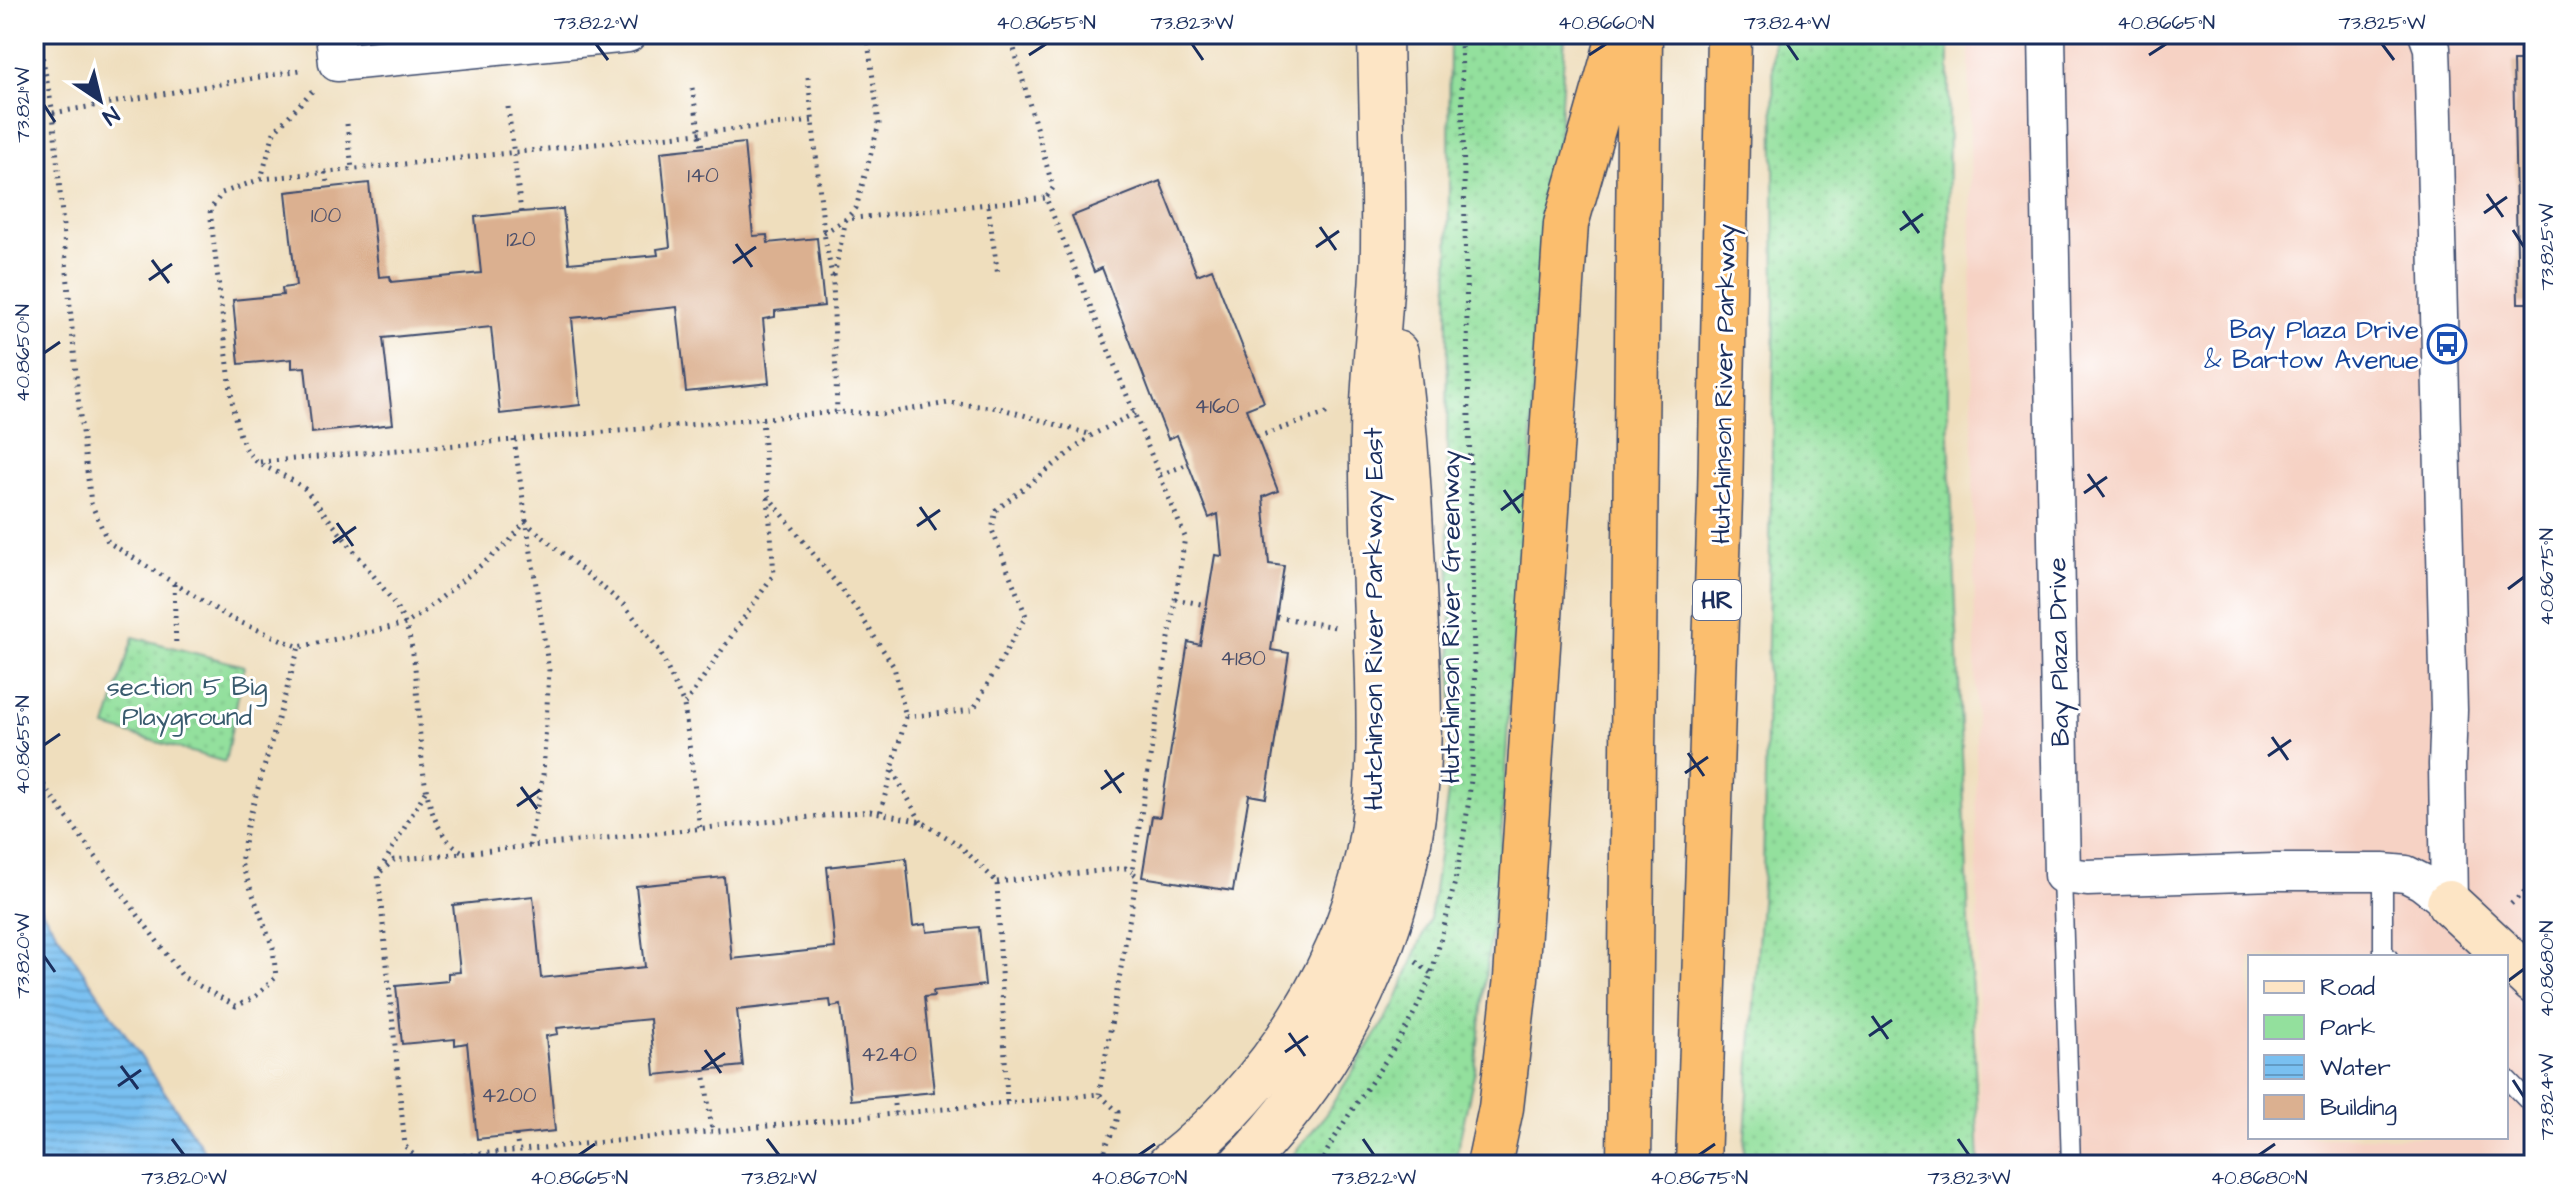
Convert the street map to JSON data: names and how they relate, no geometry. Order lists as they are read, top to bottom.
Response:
{
  "streets": {
    "highway": ["Hutchinson River Parkway", "HR"],
    "street": ["Hutchinson River Parkway East", "Bay Plaza Drive"],
    "path": ["Hutchinson River Greenway"]
  },
  "parks": ["section 5 Big Playground"],
  "places": {
    "bus stop": ["Bay Plaza Drive & Bartow Avenue"]
  },
  "house_numbers": [
    "140",
    "100",
    "120",
    "4160",
    "4180",
    "4240",
    "4200"
  ],
  "legend": [
    "Road",
    "Park",
    "Water",
    "Building"
  ],
  "north": "bottom right",
  "coordinates": [
    "73.822°W",
    "40.8655°N",
    "73.823°W",
    "40.8660°N",
    "73.824°W",
    "40.8665°N",
    "73.825°W",
    "73.821°W",
    "40.8650°N",
    "40.8675°N",
    "73.820°W",
    "40.8680°N",
    "40.8670°N"
  ]
}
